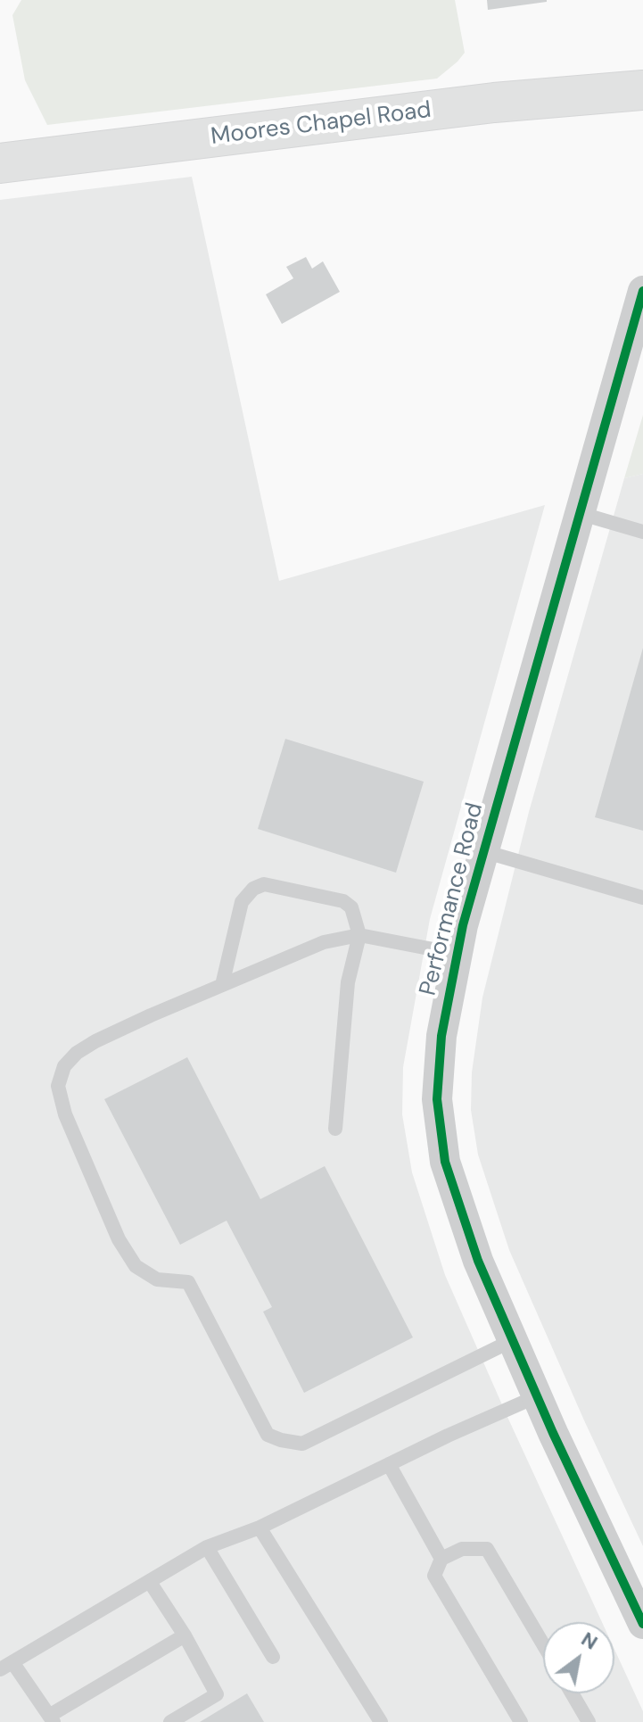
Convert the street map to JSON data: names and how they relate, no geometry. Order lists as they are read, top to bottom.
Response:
{
  "streets": {
    "main road": ["Moores Chapel Road"],
    "street": ["Performance Road"]
  },
  "north": "top right"
}
